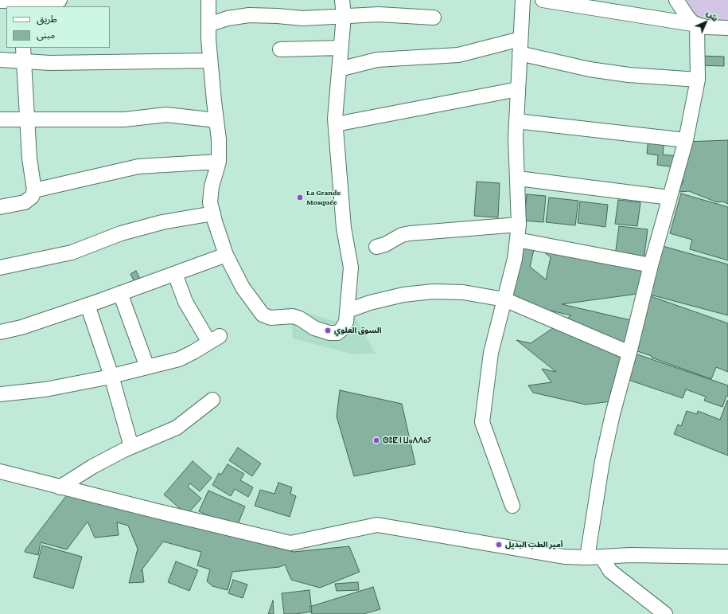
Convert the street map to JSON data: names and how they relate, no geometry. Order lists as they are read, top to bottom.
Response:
{
  "places": [
    "La Grande Mosquée",
    "السوق العلوي",
    "ⵙⵓⵇ ⵏ ⵡⴰⴷⴷⴰⵢ",
    "أمير الطب البديل"
  ],
  "legend": ["طريق", "مبنى"],
  "north": "top right"
}
